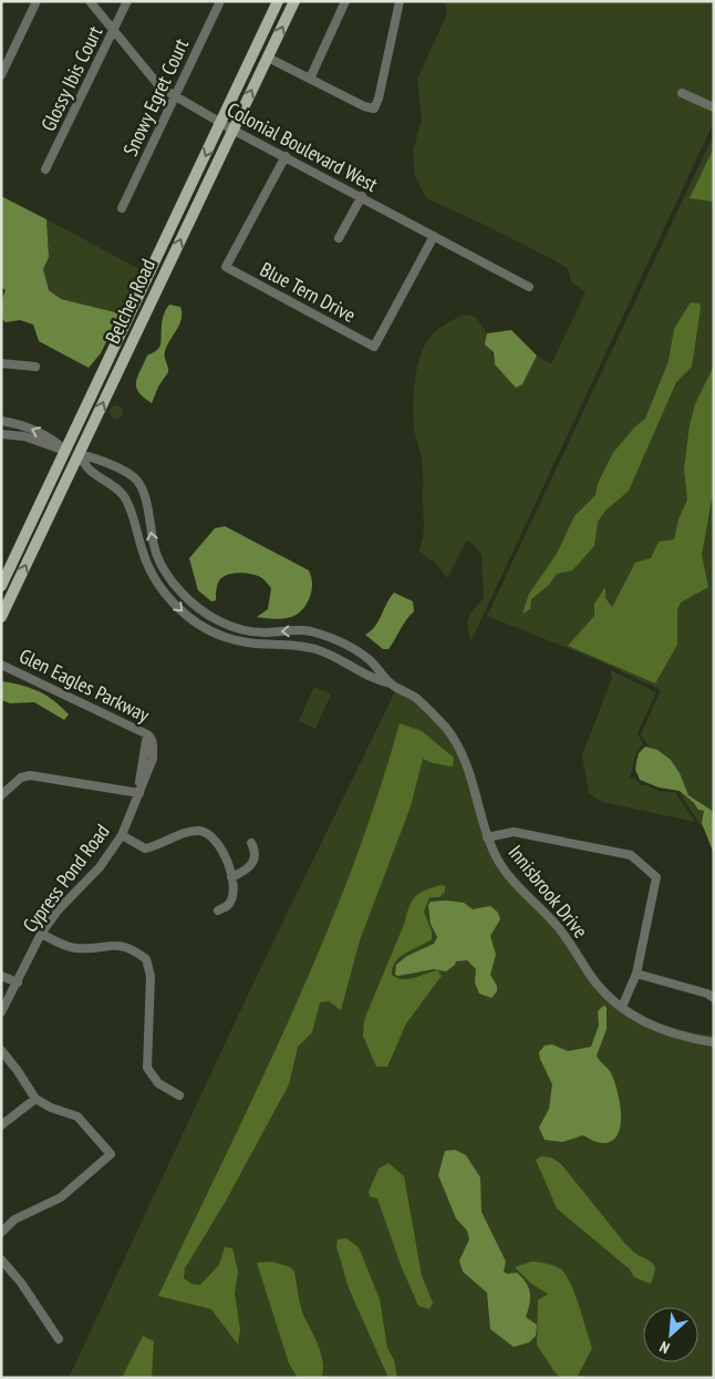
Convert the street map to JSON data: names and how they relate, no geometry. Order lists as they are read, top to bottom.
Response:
{
  "streets": {
    "main road": ["Belcher Road"],
    "street": [
      "Glossy Ibis Court",
      "Snowy Egret Court",
      "Colonial Boulevard West",
      "Blue Tern Drive",
      "Glen Eagles Parkway",
      "Cypress Pond Road",
      "Innisbrook Drive"
    ]
  },
  "crossings": [
    ["Glossy Ibis Court", "Colonial Boulevard West"],
    ["Snowy Egret Court", "Colonial Boulevard West"],
    ["Colonial Boulevard West", "Blue Tern Drive"],
    ["Colonial Boulevard West", "Belcher Road"],
    ["Belcher Road", "Innisbrook Drive"],
    ["Glen Eagles Parkway", "Cypress Pond Road"]
  ],
  "north": "bottom left"
}
